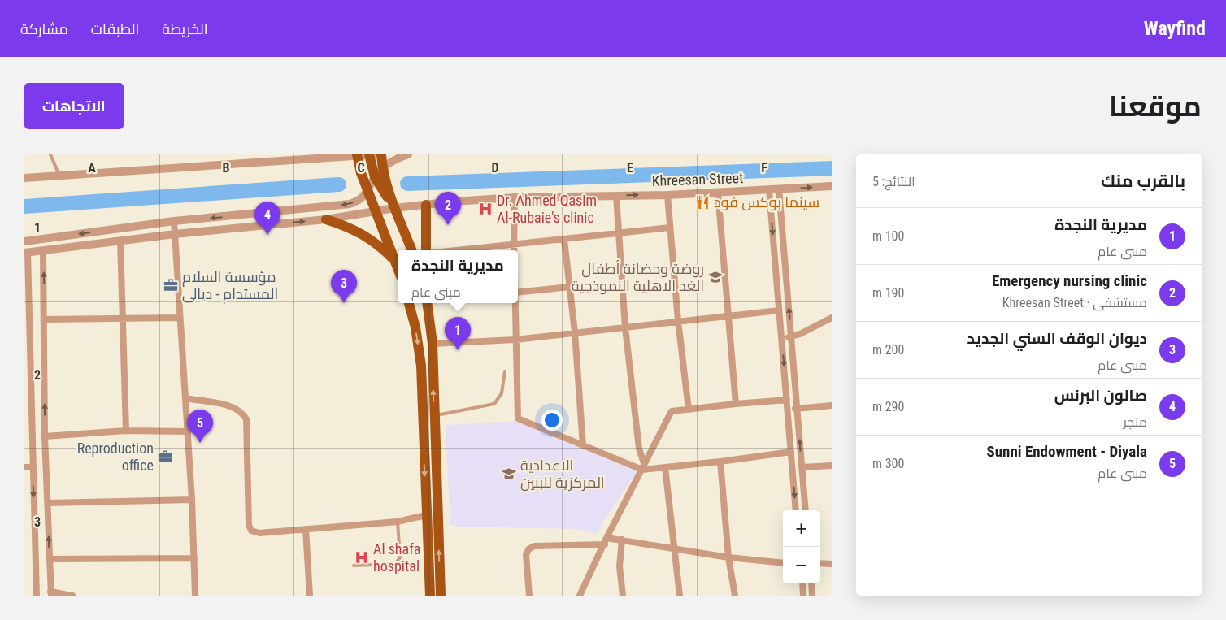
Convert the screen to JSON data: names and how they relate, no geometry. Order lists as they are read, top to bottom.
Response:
{
  "streets": {
    "street": ["Khreesan Street"]
  },
  "places": {
    "restaurant": ["سينما بوكس فود"],
    "hospital": ["Dr. Ahmed Qasim Al-Rubaie's clinic", "Al shafa hospital"],
    "school or university": ["روضة وحضانة أطفال الغد الاهلية النموذجية", "الاعدادية المركزية للبنين"],
    "office": ["مؤسسة السلام المستدام - ديالى", "Reproduction office"]
  },
  "page": {
    "header": "Wayfind",
    "nav": ["الخريطة", "الطبقات", "مشاركة"],
    "title": "موقعنا",
    "buttons": "الاتجاهات",
    "heading": ["بالقرب منك", "النتائج: 5"],
    "pins": [
      "2",
      "4",
      "3",
      "1",
      "5"
    ],
    "list": [
      {
        "mark": "1",
        "name": "مديرية النجدة",
        "note": "مبنى عام",
        "value": "100 m"
      },
      {
        "mark": "2",
        "name": "Emergency nursing clinic",
        "note": "مستشفى · Khreesan Street",
        "value": "190 m"
      },
      {
        "mark": "3",
        "name": "ديوان الوقف السني الجديد",
        "note": "مبنى عام",
        "value": "200 m"
      },
      {
        "mark": "4",
        "name": "صالون البرنس",
        "note": "متجر",
        "value": "290 m"
      },
      {
        "mark": "5",
        "name": "Sunni Endowment - Diyala",
        "note": "مبنى عام",
        "value": "300 m"
      }
    ],
    "popup": ["مديرية النجدة", "مبنى عام"],
    "map_buttons": ["+", "−"]
  },
  "grid": {
    "columns": [
      "A",
      "B",
      "C",
      "D",
      "E",
      "F"
    ],
    "rows": ["1", "2", "3"]
  }
}
